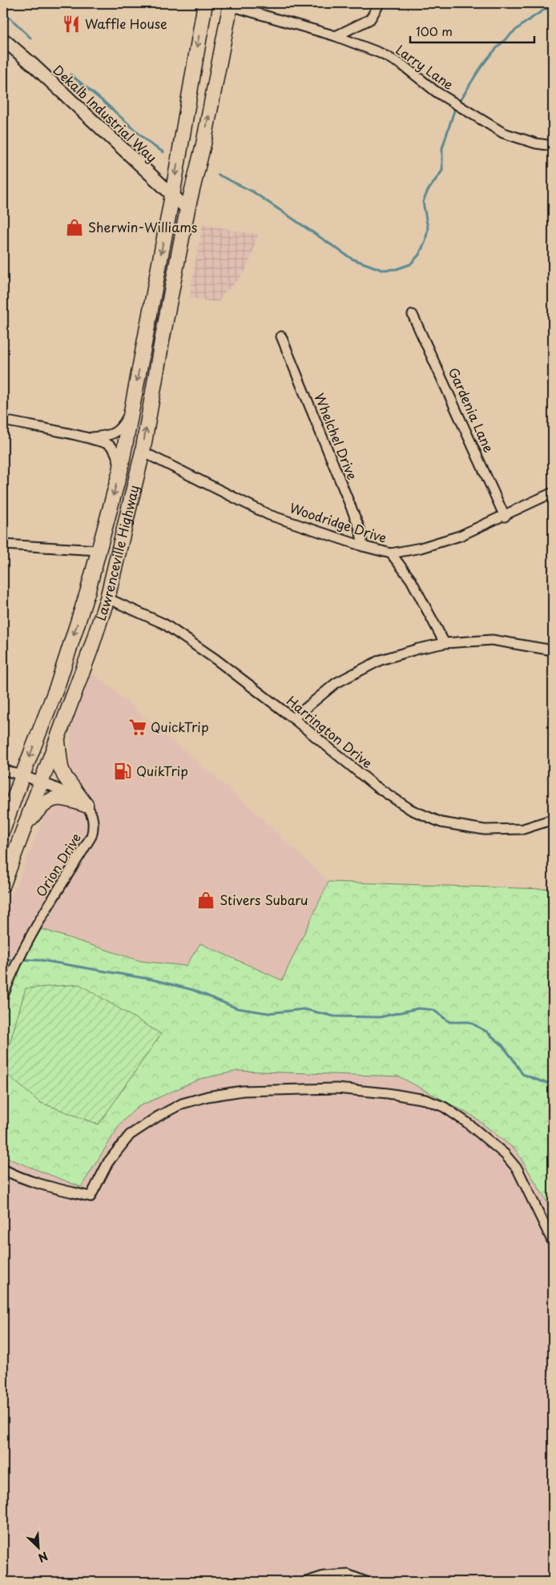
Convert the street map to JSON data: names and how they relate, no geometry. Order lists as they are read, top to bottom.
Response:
{
  "streets": {
    "highway": ["Lawrenceville Highway"],
    "main road": ["Dekalb Industrial Way"],
    "street": [
      "Larry Lane",
      "Gardenia Lane",
      "Whelchel Drive",
      "Woodridge Drive",
      "Harrington Drive",
      "Orion Drive"
    ]
  },
  "crossings": [
    ["Larry Lane", "Lawrenceville Highway"],
    ["Dekalb Industrial Way", "Lawrenceville Highway"],
    ["Gardenia Lane", "Woodridge Drive"],
    ["Whelchel Drive", "Woodridge Drive"],
    ["Woodridge Drive", "Lawrenceville Highway"],
    ["Lawrenceville Highway", "Harrington Drive"]
  ],
  "places": {
    "restaurant": ["Waffle House"],
    "shop": ["Sherwin-Williams", "Stivers Subaru"],
    "supermarket": ["QuickTrip"],
    "fuel station": ["QuikTrip"]
  },
  "scale_bar": "100 m",
  "north": "bottom right"
}
